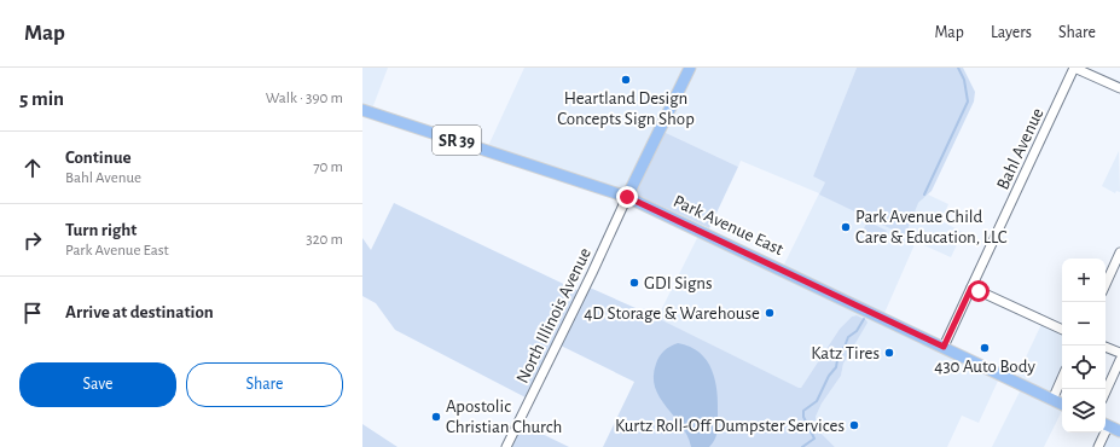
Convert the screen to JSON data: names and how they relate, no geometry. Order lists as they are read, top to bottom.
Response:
{
  "streets": {
    "main road": ["SR 39", "Park Avenue East"],
    "street": ["Bahl Avenue", "North Illinois Avenue"]
  },
  "crossings": [
    ["Bahl Avenue", "Park Avenue East"],
    ["Park Avenue East", "North Illinois Avenue"]
  ],
  "places": [
    "Heartland Design Concepts Sign Shop",
    "Park Avenue Child Care & Education, LLC",
    "GDI Signs",
    "4D Storage & Warehouse",
    "430 Auto Body",
    "Katz Tires",
    "Apostolic Christian Church",
    "Kurtz Roll-Off Dumpster Services"
  ],
  "page": {
    "header": "Map",
    "nav": ["Map", "Layers", "Share"],
    "heading": ["5 min", "Walk · 390 m"],
    "list": [
      ["Continue", "Bahl Avenue", "70 m"],
      ["Turn right", "Park Avenue East", "320 m"],
      "Arrive at destination"
    ],
    "map_buttons": ["+", "−"],
    "buttons": ["Save", "Share"]
  }
}
